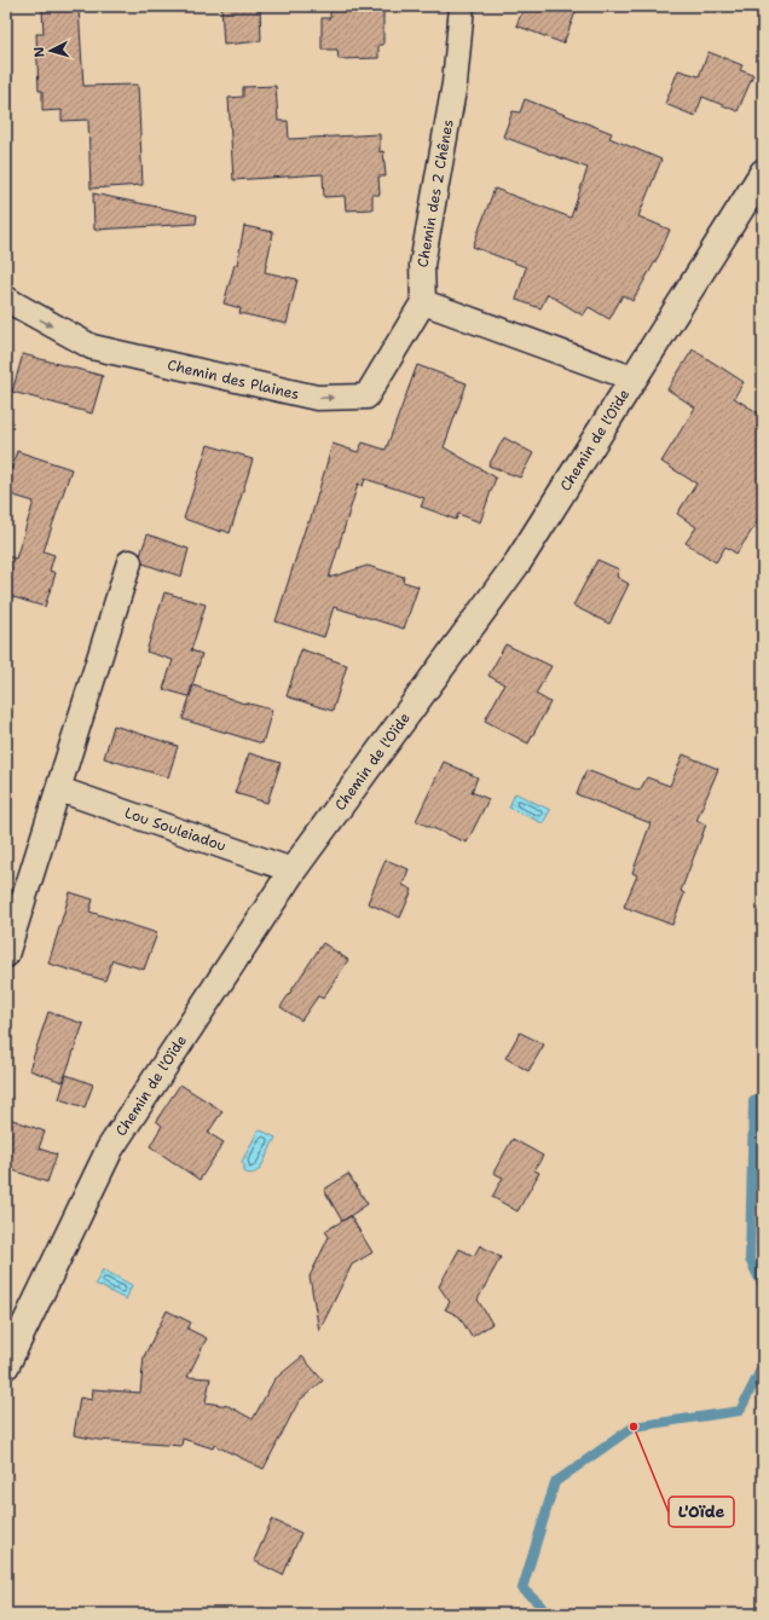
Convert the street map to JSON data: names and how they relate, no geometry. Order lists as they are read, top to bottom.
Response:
{
  "streets": {
    "street": [
      "Chemin des 2 Chênes",
      "Chemin des Plaines",
      "Chemin de l'Oïde",
      "Lou Souleiadou"
    ]
  },
  "crossings": [
    ["Chemin des 2 Chênes", "Chemin des Plaines"],
    ["Chemin de l'Oïde", "Lou Souleiadou"]
  ],
  "one_way": ["Chemin des Plaines"],
  "places": ["L'Oïde"],
  "north": "left"
}
